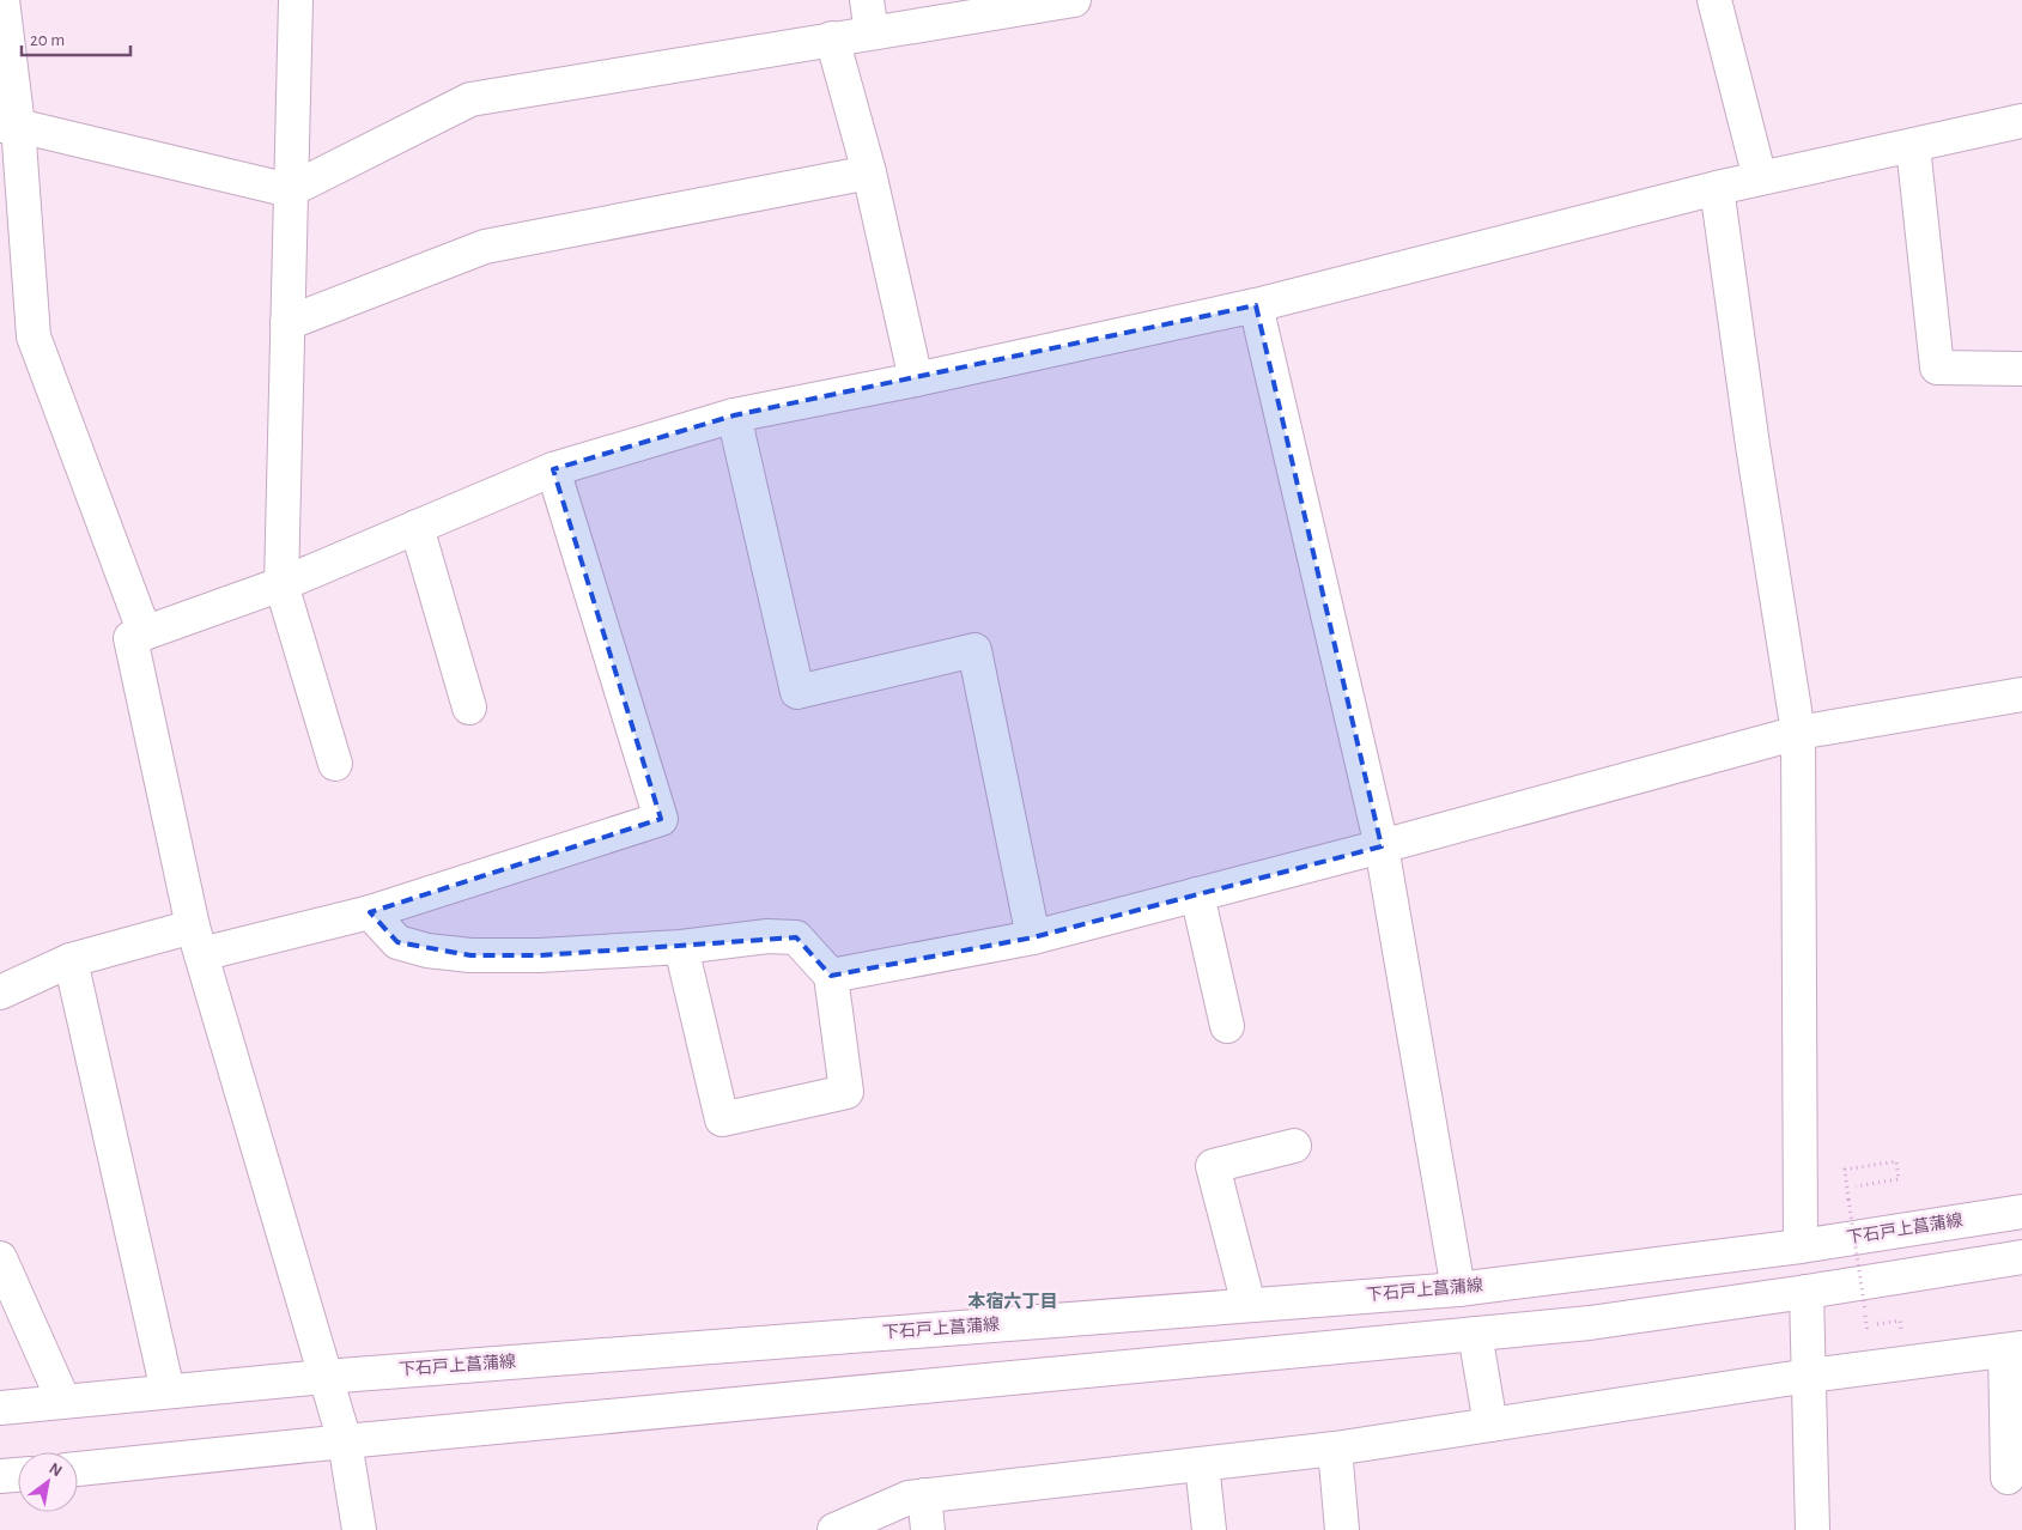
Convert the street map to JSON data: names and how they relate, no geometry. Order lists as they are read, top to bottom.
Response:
{
  "streets": {
    "street": ["下石戸上菖蒲線"]
  },
  "districts": ["本宿六丁目"],
  "scale_bar": "20 m",
  "north": "top right"
}
